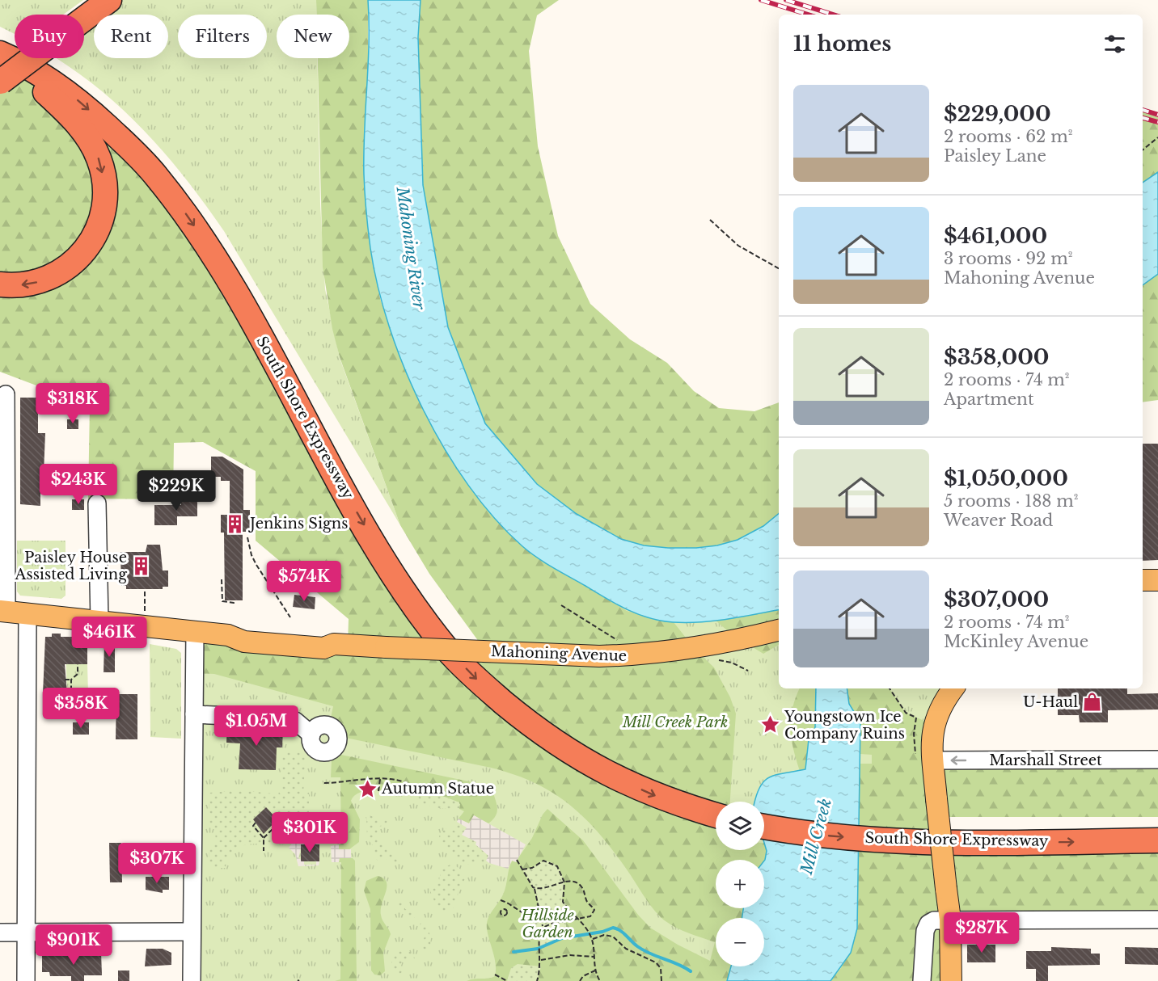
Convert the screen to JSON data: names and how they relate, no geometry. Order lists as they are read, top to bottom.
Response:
{
  "streets": {
    "highway": ["South Shore Expressway"],
    "main road": ["Mahoning Avenue"],
    "street": ["Marshall Street"]
  },
  "one_way": ["South Shore Expressway", "Marshall Street"],
  "water": ["Mahoning River", "Mill Creek"],
  "parks": ["Mill Creek Park", "Hillside Garden"],
  "places": {
    "building": ["Jenkins Signs", "Paisley House Assisted Living"],
    "shop": ["U-Haul"],
    "place": ["Youngstown Ice Company Ruins", "Autumn Statue"]
  },
  "page": {
    "chip": [
      "Buy",
      "Rent",
      "Filters",
      "New"
    ],
    "heading": "11 homes",
    "list": [
      {
        "name": "$229,000",
        "note": "2 rooms · 62 m² · Paisley Lane"
      },
      {
        "name": "$461,000",
        "note": "3 rooms · 92 m² · Mahoning Avenue"
      },
      {
        "name": "$358,000",
        "note": "2 rooms · 74 m² · Apartment"
      },
      {
        "name": "$1,050,000",
        "note": "5 rooms · 188 m² · Weaver Road"
      },
      {
        "name": "$307,000",
        "note": "2 rooms · 74 m² · McKinley Avenue"
      }
    ],
    "price": [
      "$318K",
      "$243K",
      "$229K",
      "$574K",
      "$461K",
      "$358K",
      "$1.05M",
      "$301K",
      "$307K",
      "$287K",
      "$901K"
    ],
    "map_buttons": ["+", "−"]
  }
}
